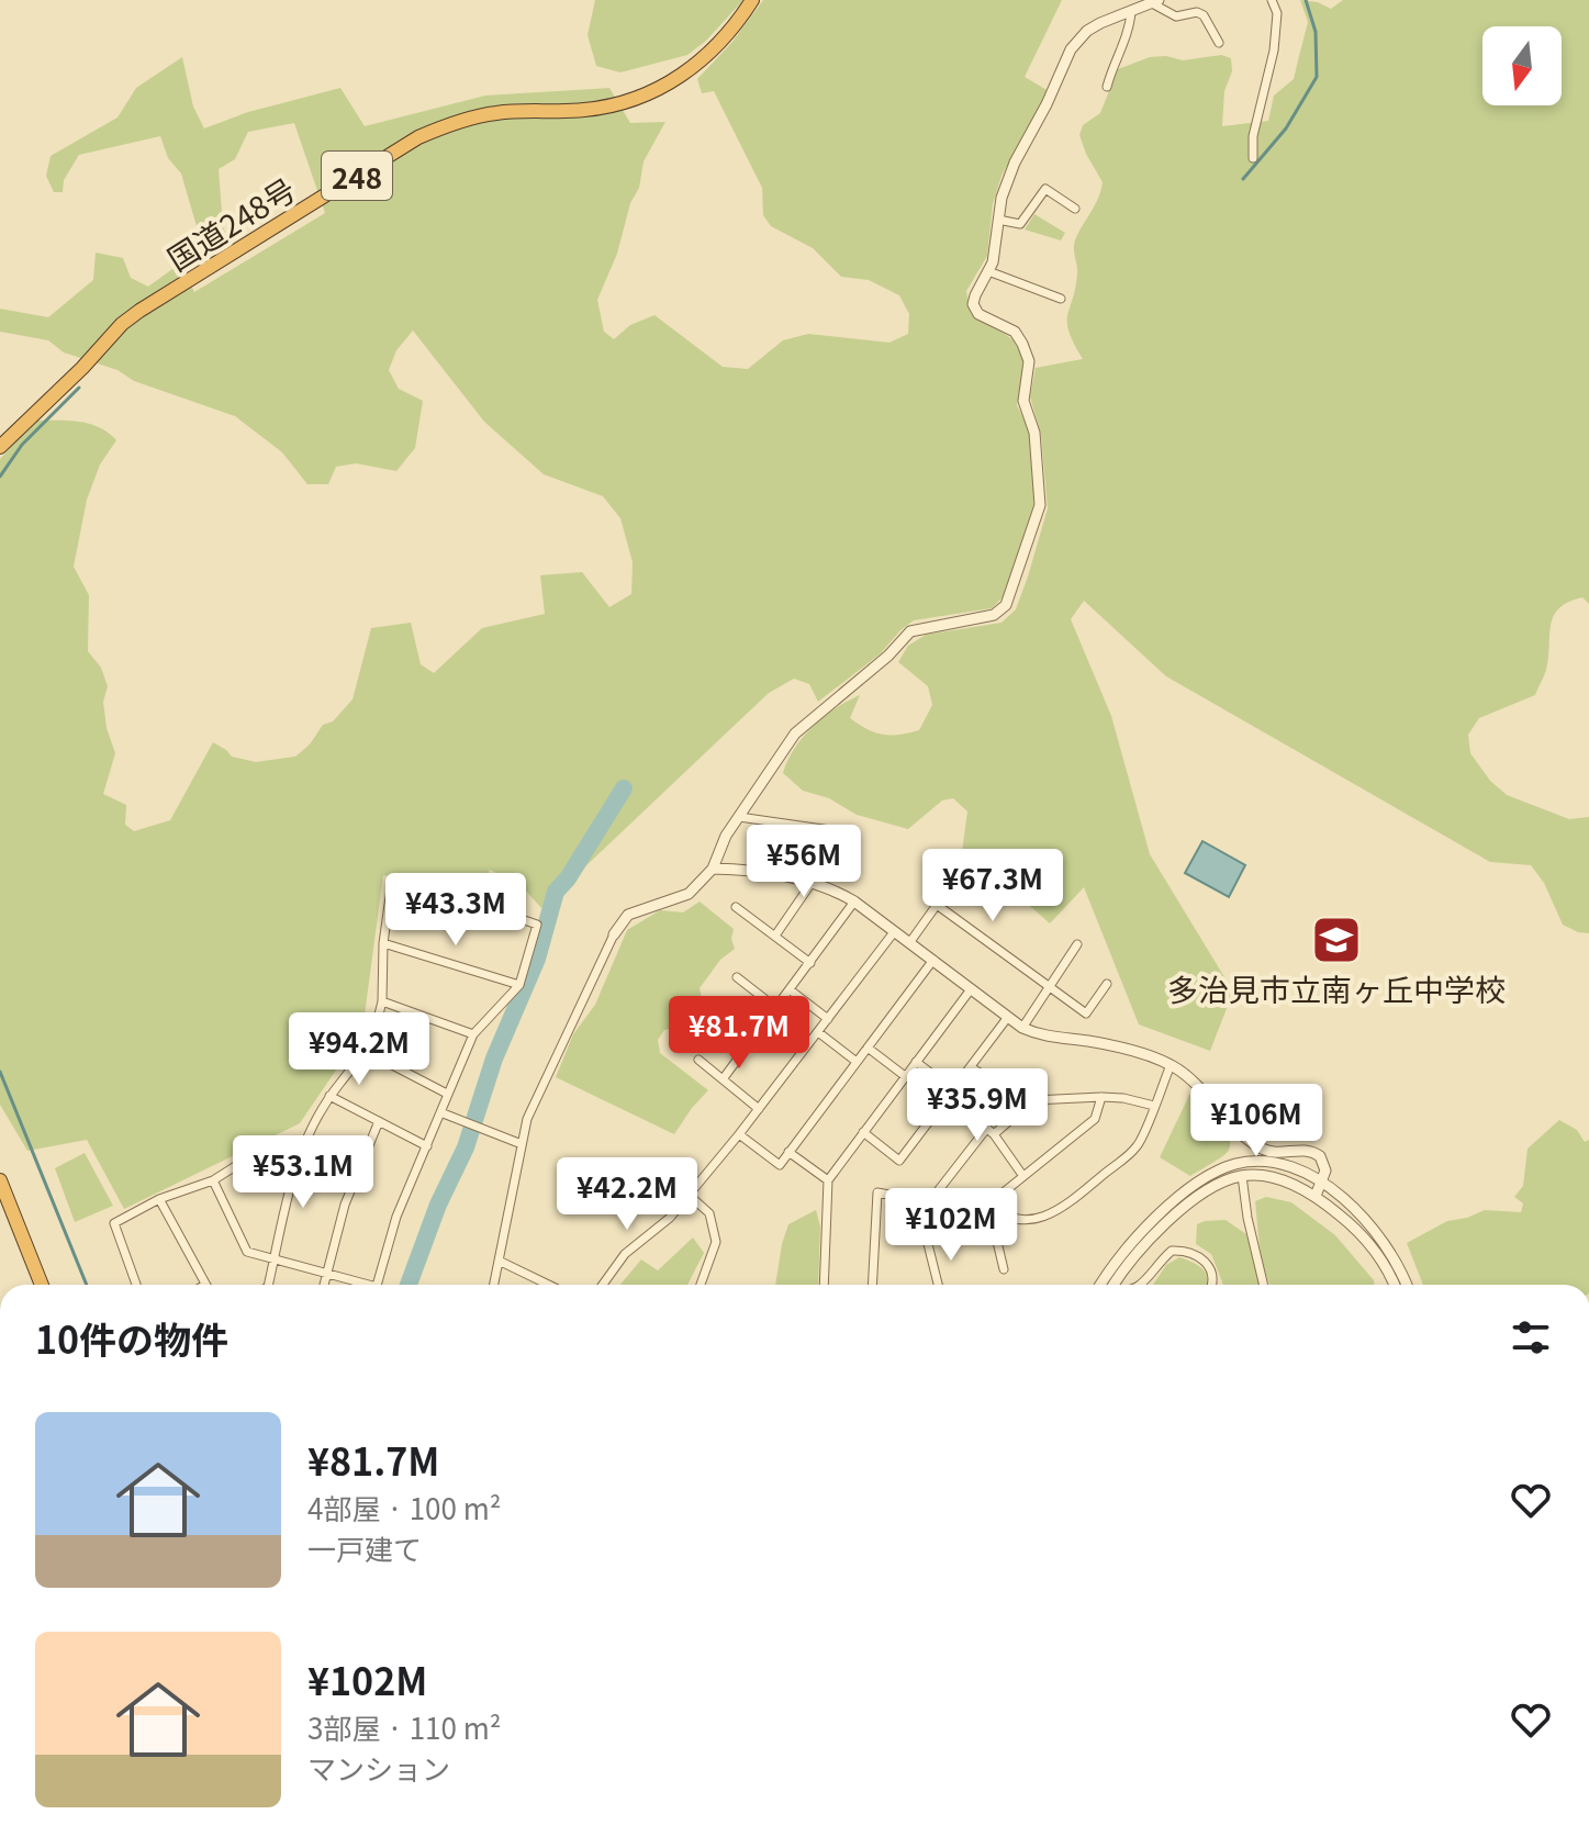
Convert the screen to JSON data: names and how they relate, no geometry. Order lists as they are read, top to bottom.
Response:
{
  "streets": {
    "highway": ["248", "国道248号"]
  },
  "places": {
    "school or university": ["多治見市立南ヶ丘中学校"]
  },
  "north": "bottom",
  "page": {
    "price": [
      "¥56M",
      "¥67.3M",
      "¥43.3M",
      "¥81.7M",
      "¥94.2M",
      "¥35.9M",
      "¥106M",
      "¥53.1M",
      "¥42.2M",
      "¥102M"
    ],
    "heading": "10件の物件",
    "list": [
      {
        "name": "¥81.7M",
        "note": "4部屋 · 100 m² · 一戸建て"
      },
      {
        "name": "¥102M",
        "note": "3部屋 · 110 m² · マンション"
      }
    ]
  }
}
